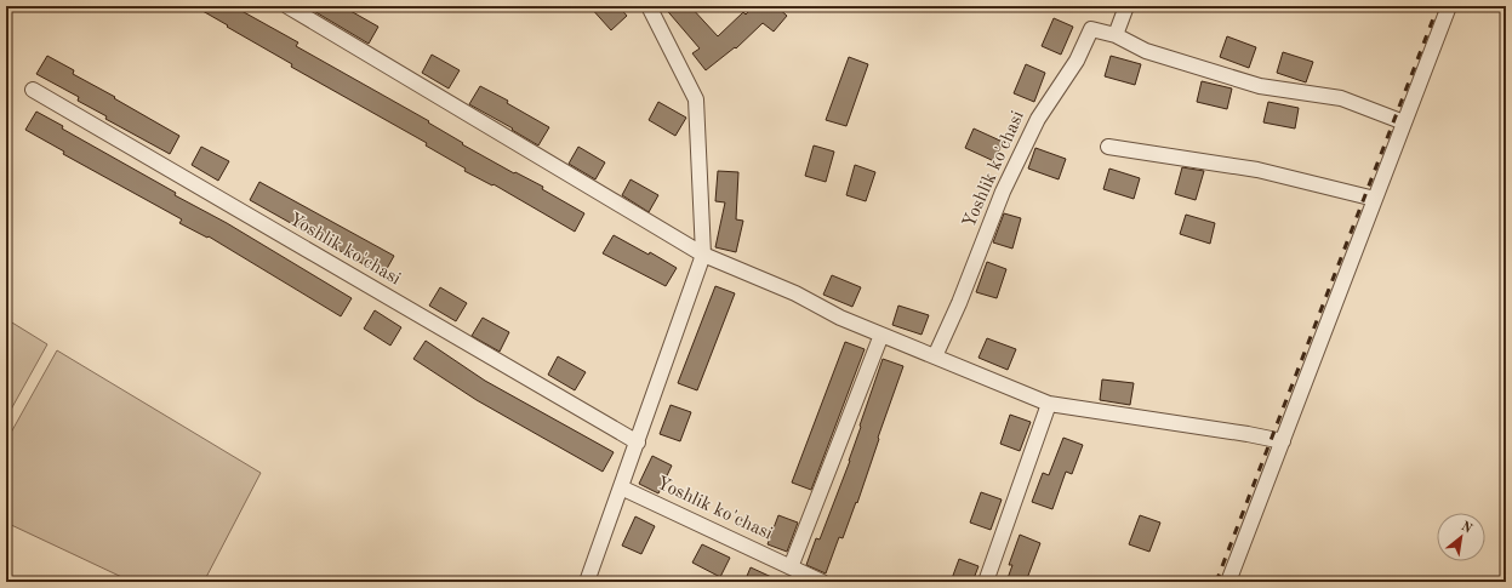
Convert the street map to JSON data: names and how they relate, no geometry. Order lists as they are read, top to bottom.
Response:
{
  "streets": {
    "street": ["Yoshlik ko'chasi"]
  },
  "north": "top right"
}
